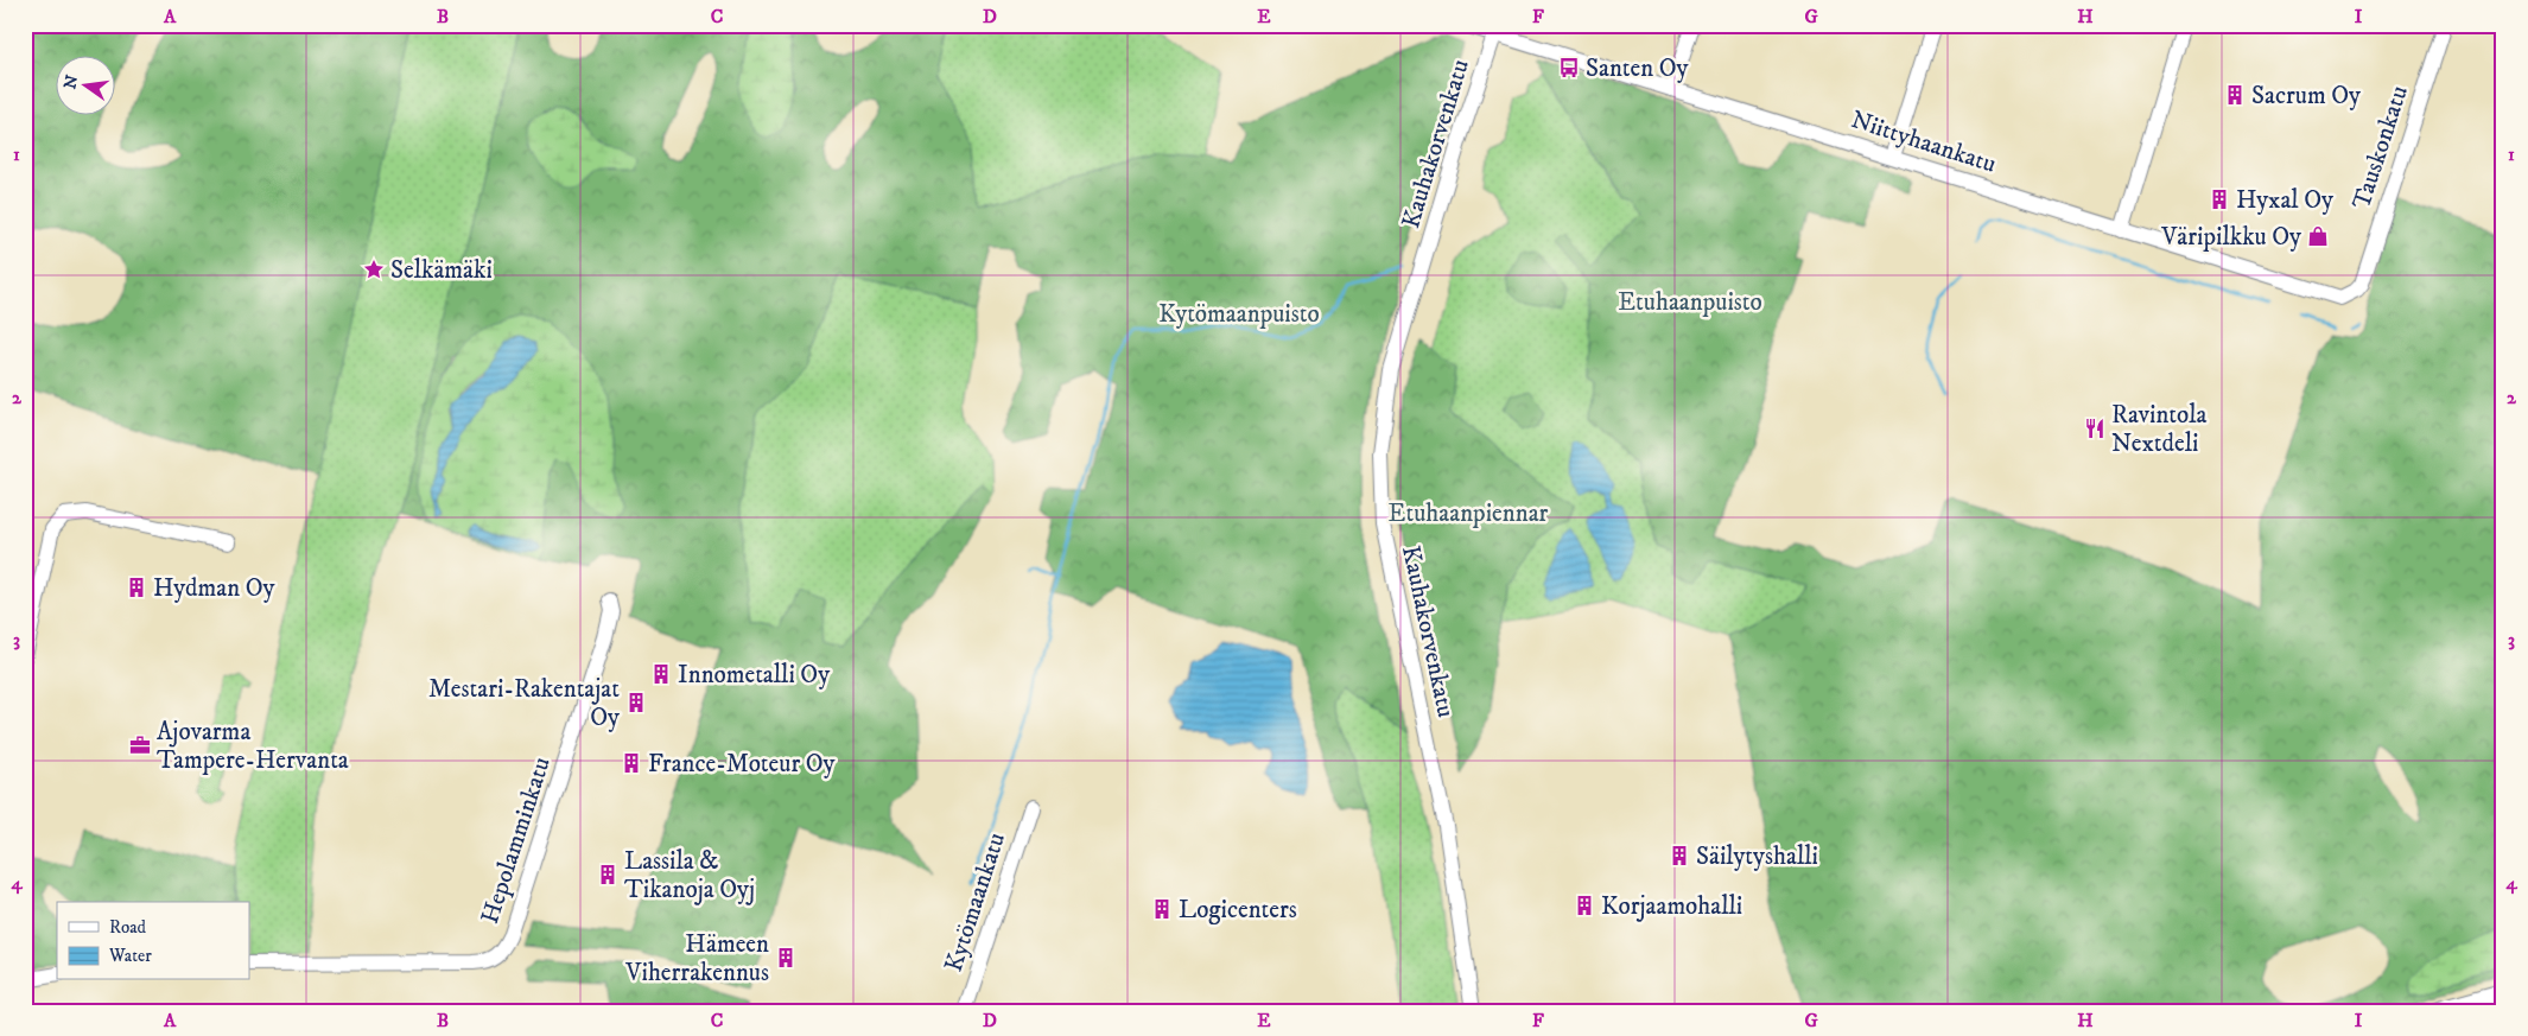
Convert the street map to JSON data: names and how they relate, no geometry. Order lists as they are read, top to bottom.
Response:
{
  "streets": {
    "street": [
      "Niittyhaankatu",
      "Kauhakorvenkatu",
      "Tauskonkatu",
      "Hepolamminkatu",
      "Kytömaankatu"
    ]
  },
  "crossings": [
    ["Niittyhaankatu", "Kauhakorvenkatu"],
    ["Niittyhaankatu", "Tauskonkatu"]
  ],
  "parks": ["Etuhaanpuisto", "Kytömaanpuisto", "Etuhaanpiennar"],
  "places": {
    "bus stop": ["Santen Oy"],
    "building": [
      "Sacrum Oy",
      "Hyxal Oy",
      "Hydman Oy",
      "Innometalli Oy",
      "Mestari-Rakentajat Oy",
      "France-Moteur Oy",
      "Säilytyshalli",
      "Lassila & Tikanoja Oyj",
      "Korjaamohalli",
      "Logicenters",
      "Hämeen Viherrakennus"
    ],
    "shop": ["Väripilkku Oy"],
    "place": ["Selkämäki"],
    "restaurant": ["Ravintola Nextdeli"],
    "office": ["Ajovarma Tampere-Hervanta"]
  },
  "legend": ["Road", "Water"],
  "north": "left",
  "grid": {
    "columns": [
      "A",
      "B",
      "C",
      "D",
      "E",
      "F",
      "G",
      "H",
      "I"
    ],
    "rows": [
      "1",
      "2",
      "3",
      "4"
    ]
  }
}
